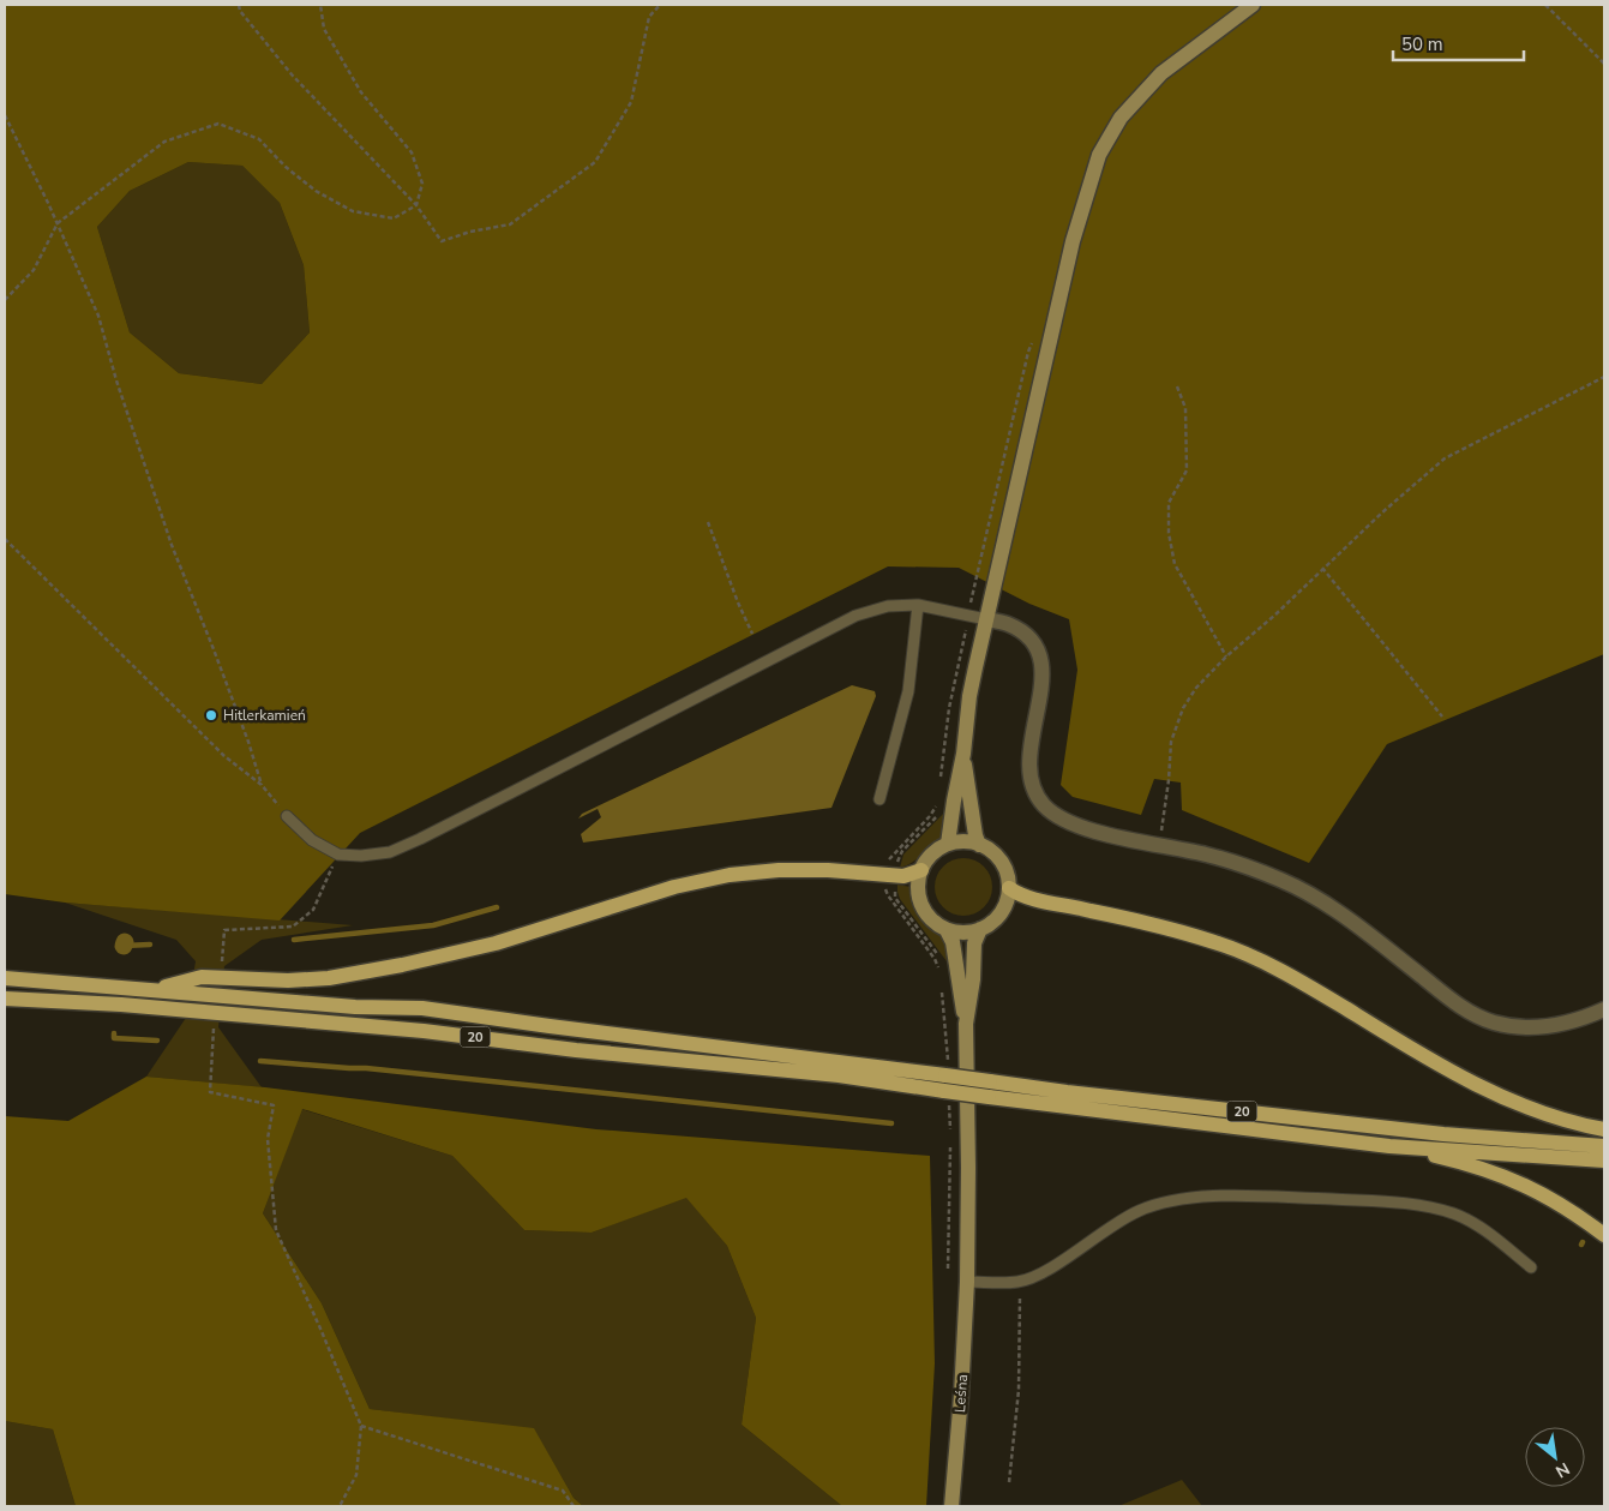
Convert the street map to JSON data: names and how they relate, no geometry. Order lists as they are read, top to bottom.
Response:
{
  "streets": {
    "main road": ["20"],
    "street": ["Leśna"]
  },
  "places": ["Hitlerkamień"],
  "scale_bar": "50 m",
  "north": "bottom right"
}
